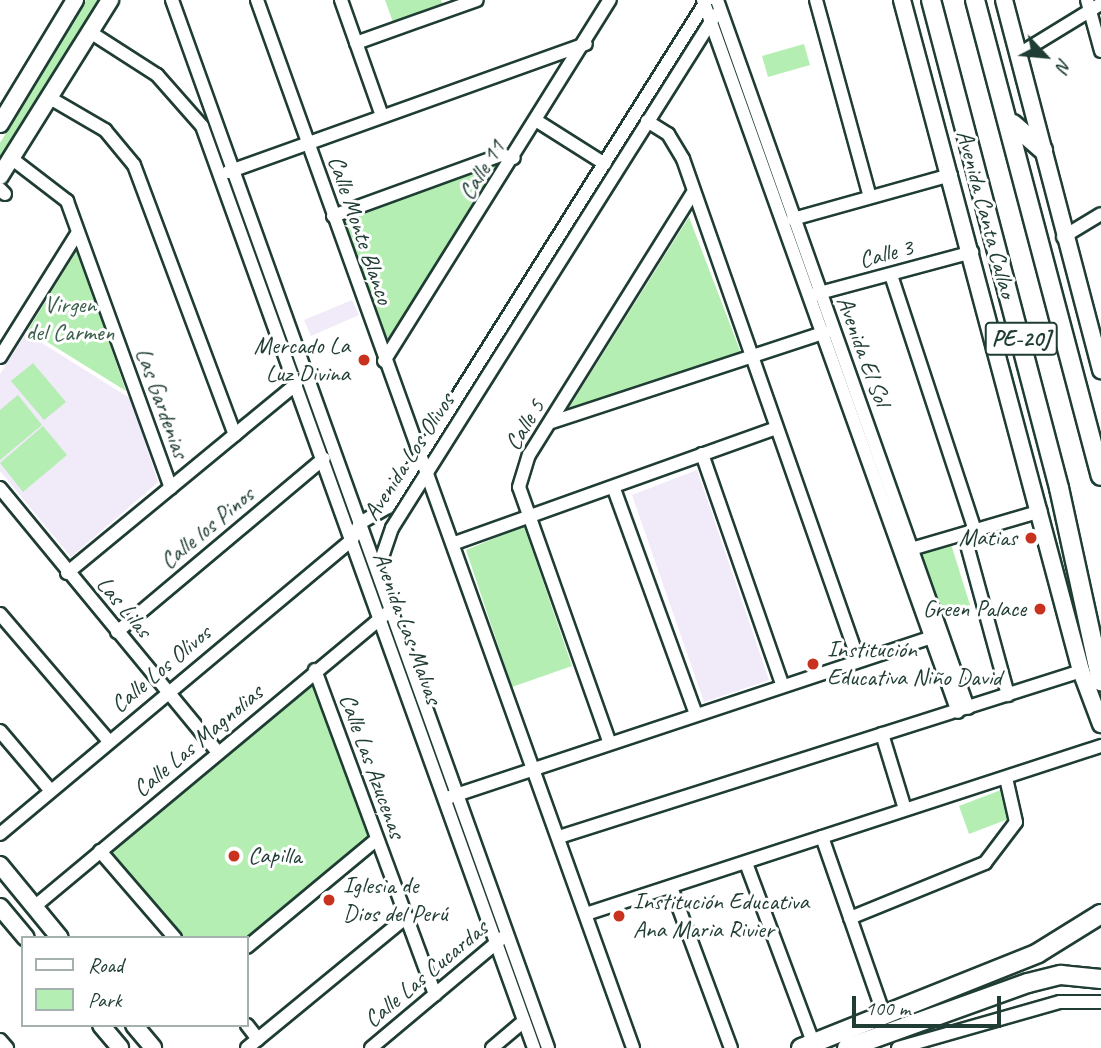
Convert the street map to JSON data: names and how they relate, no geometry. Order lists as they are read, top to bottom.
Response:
{
  "streets": {
    "highway": ["Avenida Canta Callao", "PE-20J"],
    "street": [
      "Calle 11",
      "Calle Monte Blanco",
      "Calle 3",
      "Avenida El Sol",
      "Las Gardenias",
      "Calle 5",
      "Avenida Los Olivos",
      "Calle los Pinos",
      "Las Lilas",
      "Avenida Las Malvas",
      "Calle Los Olivos",
      "Calle Las Magnolias",
      "Calle Las Azucenas",
      "Calle Las Cucardas"
    ]
  },
  "crossings": [
    ["Calle 11", "Calle Monte Blanco"],
    ["Avenida Canta Callao", "Calle 3"],
    ["Calle Monte Blanco", "Avenida Los Olivos"],
    ["Calle 3", "Avenida El Sol"],
    ["Avenida El Sol", "Avenida Los Olivos"],
    ["Avenida Los Olivos", "Avenida Las Malvas"],
    ["Avenida Los Olivos", "Calle Los Olivos"],
    ["Calle los Pinos", "Las Lilas"],
    ["Calle los Pinos", "Avenida Las Malvas"],
    ["Las Lilas", "Calle Los Olivos"],
    ["Las Lilas", "Calle Las Magnolias"],
    ["Avenida Las Malvas", "Calle Los Olivos"],
    ["Avenida Las Malvas", "Calle Las Magnolias"],
    ["Avenida Las Malvas", "Calle Las Cucardas"],
    ["Calle Las Magnolias", "Calle Las Azucenas"],
    ["Calle Las Azucenas", "Calle Las Cucardas"]
  ],
  "parks": ["Virgen del Carmen"],
  "places": [
    "Mercado La Luz Divina",
    "Matias",
    "Green Palace",
    "Institución Educativa Niño David",
    "Capilla",
    "Iglesia de Dios del Perú",
    "Institución Educativa Ana Maria Rivier"
  ],
  "legend": ["Road", "Park"],
  "scale_bar": "100 m",
  "north": "bottom right"
}
